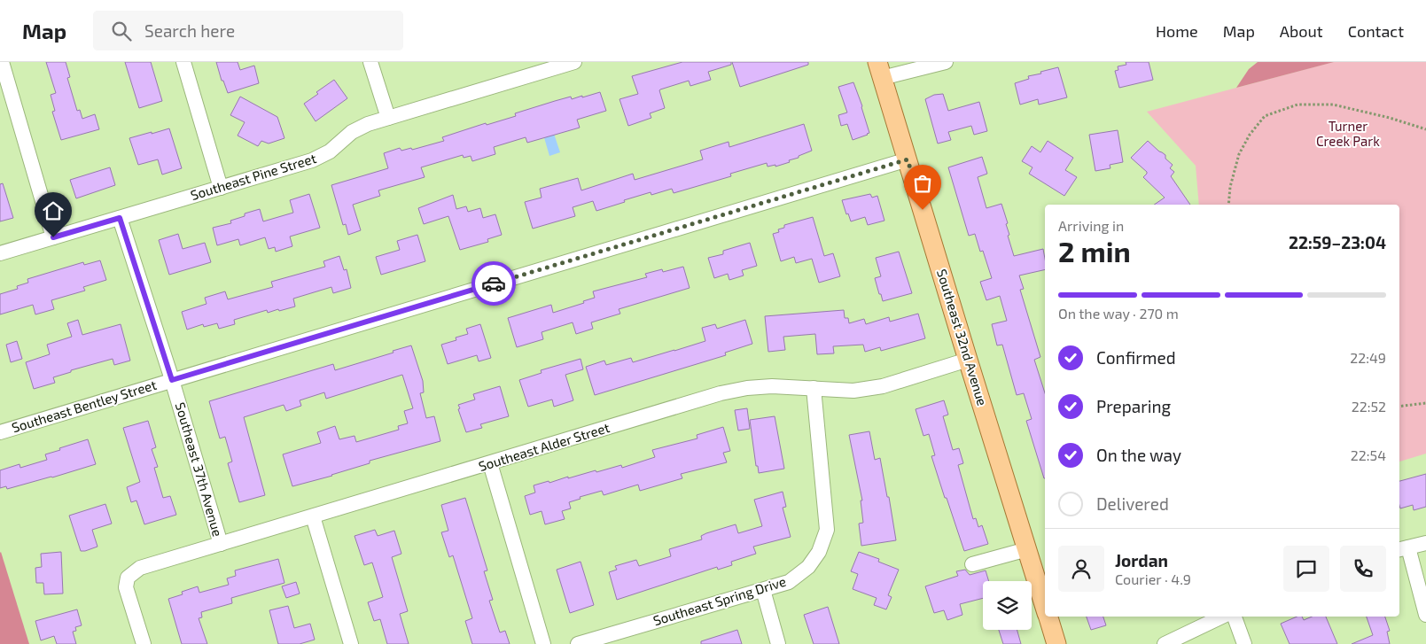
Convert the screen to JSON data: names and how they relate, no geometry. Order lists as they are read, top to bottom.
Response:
{
  "streets": {
    "main road": ["Southeast 32nd Avenue"],
    "street": [
      "Southeast Pine Street",
      "Southeast Bentley Street",
      "Southeast Alder Street",
      "Southeast 37th Avenue",
      "Southeast Spring Drive"
    ]
  },
  "crossings": [
    ["Southeast Pine Street", "Southeast 37th Avenue"],
    ["Southeast 32nd Avenue", "Southeast Bentley Street"],
    ["Southeast 32nd Avenue", "Southeast Alder Street"],
    ["Southeast Bentley Street", "Southeast 37th Avenue"],
    ["Southeast Alder Street", "Southeast 37th Avenue"],
    ["Southeast Alder Street", "Southeast Spring Drive"]
  ],
  "parks": ["Turner Creek Park"],
  "page": {
    "header": "Map",
    "search": "Search here",
    "nav": [
      "Home",
      "Map",
      "About",
      "Contact"
    ],
    "heading": ["2 min", "Arriving in", "22:59–23:04"],
    "panel": ["Jordan", "Courier · 4.9"],
    "bar": "On the way · 270 m",
    "list": [
      ["Confirmed", "22:49"],
      ["Preparing", "22:52"],
      ["On the way", "22:54"],
      "Delivered"
    ]
  }
}
